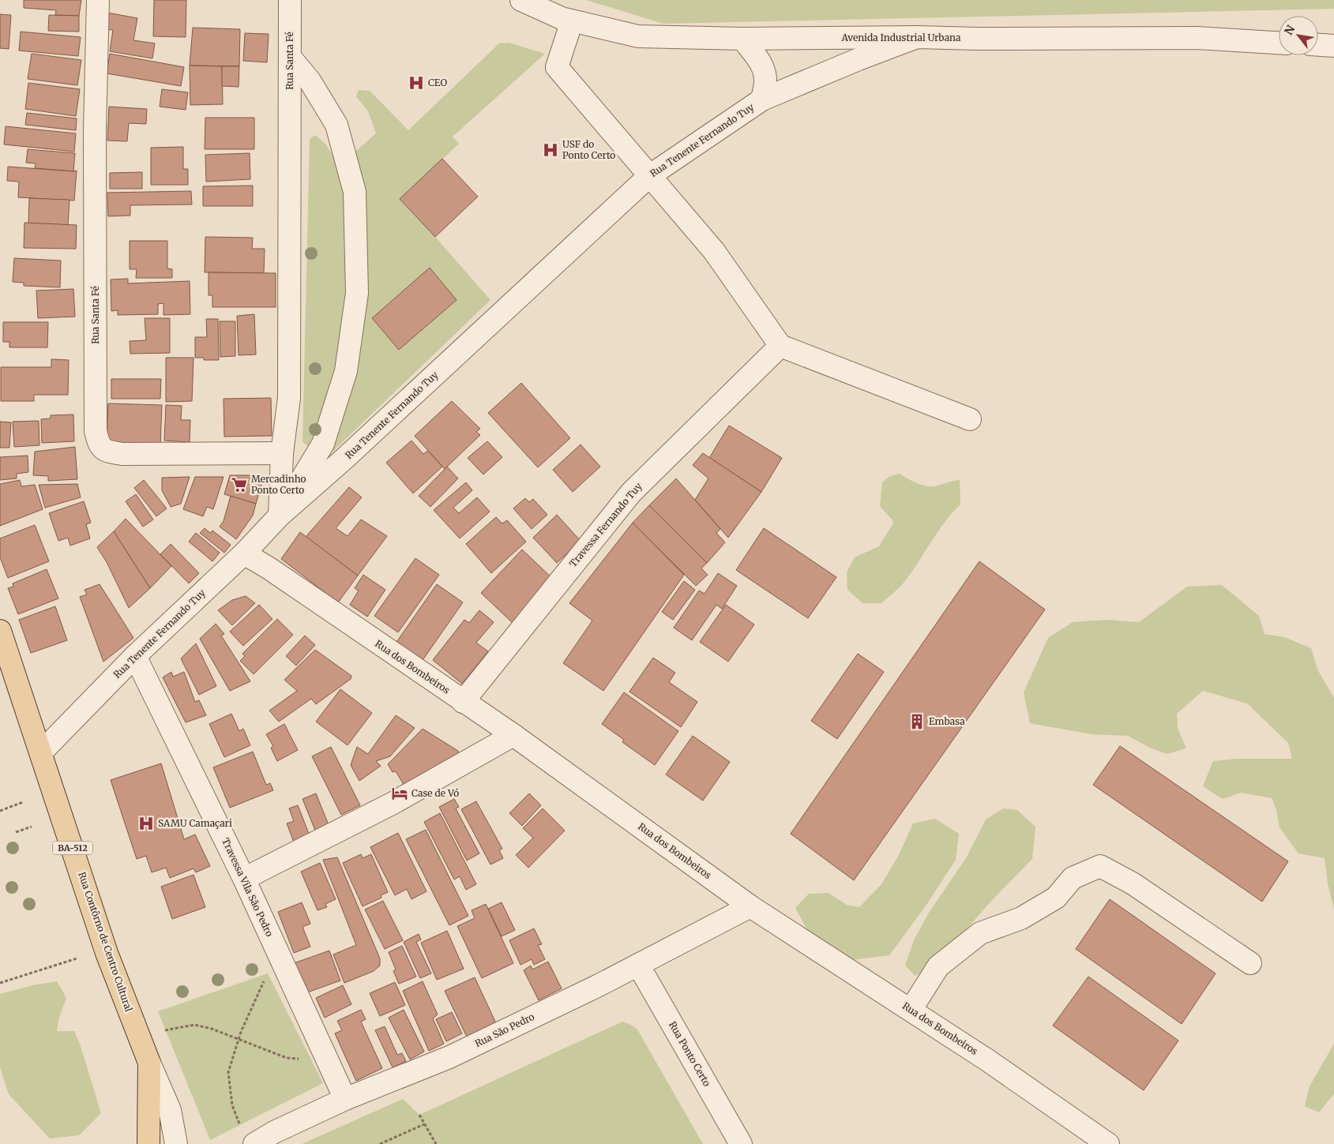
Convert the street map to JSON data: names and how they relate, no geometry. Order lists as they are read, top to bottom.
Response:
{
  "streets": {
    "main road": ["BA-512", "Rua Contôrno de Centro Cultural"],
    "street": [
      "Avenida Industrial Urbana",
      "Rua Santa Fé",
      "Rua Tenente Fernando Tuy",
      "Travessa Fernando Tuy",
      "Rua dos Bombeiros",
      "Travessa Vila São Pedro",
      "Rua São Pedro",
      "Rua Ponto Certo"
    ]
  },
  "crossings": [
    ["Avenida Industrial Urbana", "Rua Tenente Fernando Tuy"],
    ["Rua Santa Fé", "Rua Tenente Fernando Tuy"],
    ["Rua Tenente Fernando Tuy", "Rua dos Bombeiros"],
    ["Rua Tenente Fernando Tuy", "Travessa Vila São Pedro"],
    ["Rua Tenente Fernando Tuy", "Rua Contôrno de Centro Cultural"],
    ["Travessa Fernando Tuy", "Rua dos Bombeiros"],
    ["Rua dos Bombeiros", "Rua São Pedro"],
    ["Travessa Vila São Pedro", "Rua São Pedro"],
    ["Rua São Pedro", "Rua Ponto Certo"]
  ],
  "places": {
    "hospital": ["CEO", "USF do Ponto Certo", "SAMU Camaçari"],
    "supermarket": ["Mercadinho Ponto Certo"],
    "building": ["Embasa"],
    "hotel": ["Case de Vó"]
  },
  "north": "top left"
}
